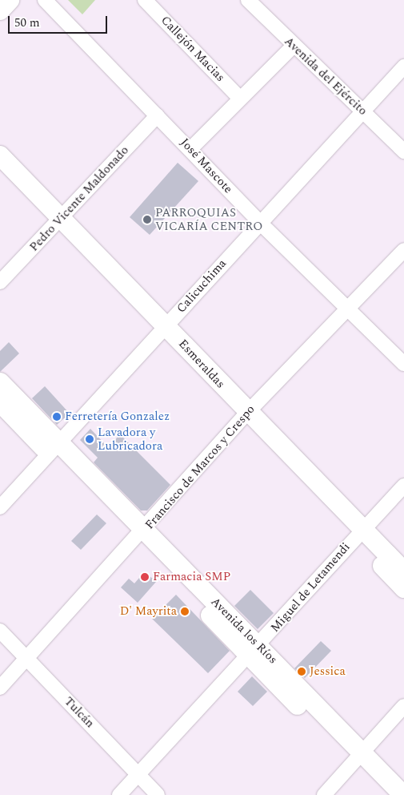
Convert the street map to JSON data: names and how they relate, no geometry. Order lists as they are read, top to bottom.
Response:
{
  "streets": {
    "main road": ["Esmeraldas", "Avenida los Ríos"],
    "street": [
      "Callejón Macias",
      "Avenida del Ejército",
      "José Mascote",
      "Pedro Vicente Maldonado",
      "Calicuchima",
      "Francisco de Marcos y Crespo",
      "Miguel de Letamendi",
      "Tulcán"
    ]
  },
  "crossings": [
    ["Avenida del Ejército", "Calicuchima"],
    ["José Mascote", "Pedro Vicente Maldonado"],
    ["José Mascote", "Calicuchima"],
    ["José Mascote", "Francisco de Marcos y Crespo"],
    ["Pedro Vicente Maldonado", "Esmeraldas"],
    ["Calicuchima", "Esmeraldas"],
    ["Calicuchima", "Avenida los Ríos"],
    ["Esmeraldas", "Francisco de Marcos y Crespo"],
    ["Esmeraldas", "Miguel de Letamendi"],
    ["Francisco de Marcos y Crespo", "Avenida los Ríos"],
    ["Francisco de Marcos y Crespo", "Tulcán"],
    ["Miguel de Letamendi", "Avenida los Ríos"],
    ["Miguel de Letamendi", "Tulcán"]
  ],
  "places": [
    "PARROQUIAS VICARÍA CENTRO",
    "Ferretería Gonzalez",
    "Lavadora y Lubricadora",
    "Farmacia SMP",
    "D' Mayrita",
    "Jessica"
  ],
  "scale_bar": "50 m"
}
